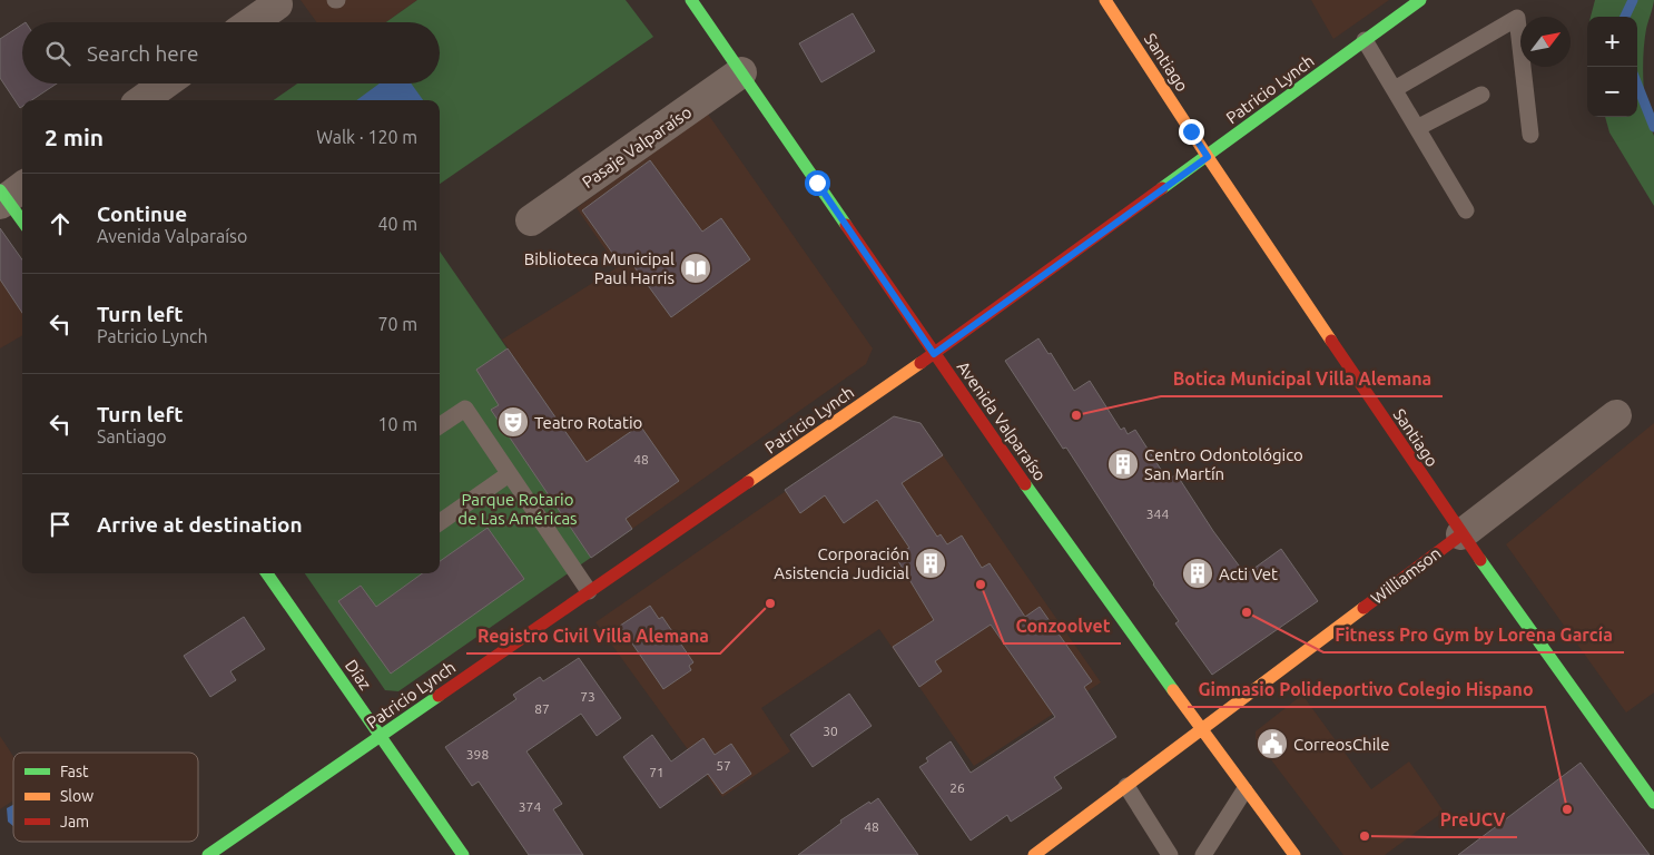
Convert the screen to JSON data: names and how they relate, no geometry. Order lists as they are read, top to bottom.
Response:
{
  "streets": {
    "street": [
      "Santiago",
      "Patricio Lynch",
      "Pasaje Valparaíso",
      "Avenida Valparaíso",
      "Williamson",
      "Díaz"
    ]
  },
  "crossings": [
    ["Santiago", "Patricio Lynch"],
    ["Santiago", "Williamson"],
    ["Patricio Lynch", "Avenida Valparaíso"],
    ["Patricio Lynch", "Díaz"],
    ["Pasaje Valparaíso", "Avenida Valparaíso"],
    ["Avenida Valparaíso", "Williamson"]
  ],
  "parks": ["Parque Rotario de Las Américas"],
  "places": {
    "library": ["Biblioteca Municipal Paul Harris"],
    "other": [
      "Botica Municipal Villa Alemana",
      "Conzoolvet",
      "Registro Civil Villa Alemana",
      "Fitness Pro Gym by Lorena García",
      "Gimnasio Polideportivo Colegio Hispano",
      "PreUCV"
    ],
    "theatre": ["Teatro Rotatio"],
    "building": ["Centro Odontológico San Martín", "Corporación Asistencia Judicial", "Acti Vet"],
    "public building": ["CorreosChile"]
  },
  "house_numbers": [
    "48",
    "344",
    "73",
    "87",
    "30",
    "398",
    "57",
    "71",
    "26",
    "374",
    "48"
  ],
  "legend": ["Fast", "Slow", "Jam"],
  "north": "top right",
  "page": {
    "map_buttons": ["+", "−"],
    "search": "Search here",
    "heading": ["2 min", "Walk · 120 m"],
    "list": [
      ["Continue", "Avenida Valparaíso", "40 m"],
      ["Turn left", "Patricio Lynch", "70 m"],
      ["Turn left", "Santiago", "10 m"],
      "Arrive at destination"
    ]
  }
}
